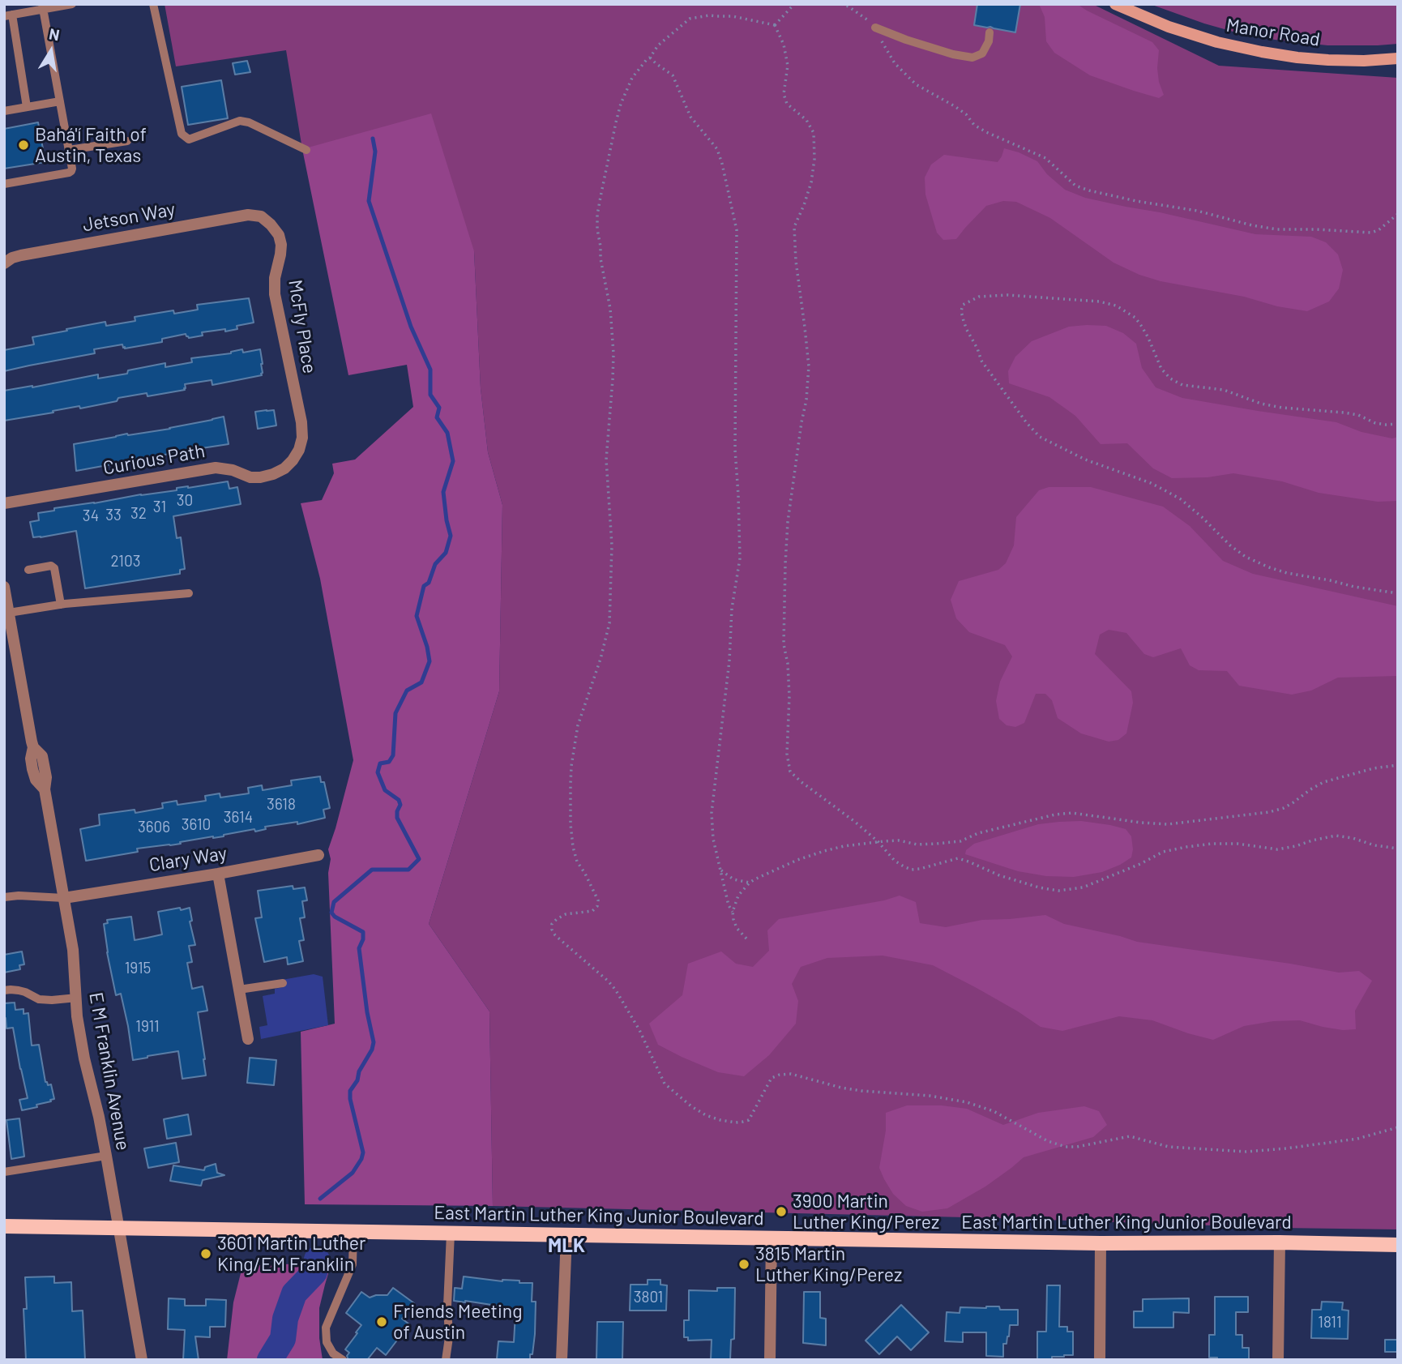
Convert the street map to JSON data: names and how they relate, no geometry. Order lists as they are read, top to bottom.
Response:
{
  "streets": {
    "main road": ["Manor Road", "East Martin Luther King Junior Boulevard"],
    "street": [
      "Jetson Way",
      "McFly Place",
      "Curious Path",
      "Clary Way",
      "E M Franklin Avenue"
    ]
  },
  "crossings": [
    ["Jetson Way", "McFly Place"],
    ["McFly Place", "Curious Path"],
    ["Clary Way", "E M Franklin Avenue"],
    ["E M Franklin Avenue", "East Martin Luther King Junior Boulevard"]
  ],
  "districts": ["MLK"],
  "places": [
    "Bahá'í Faith of Austin, Texas",
    "3900 Martin Luther King/Perez",
    "3601 Martin Luther King/EM Franklin",
    "3815 Martin Luther King/Perez",
    "Friends Meeting of Austin"
  ],
  "house_numbers": [
    "30",
    "31",
    "32",
    "33",
    "34",
    "2103",
    "3618",
    "3614",
    "3610",
    "3606",
    "1915",
    "1911",
    "3801",
    "1811"
  ],
  "north": "top"
}
